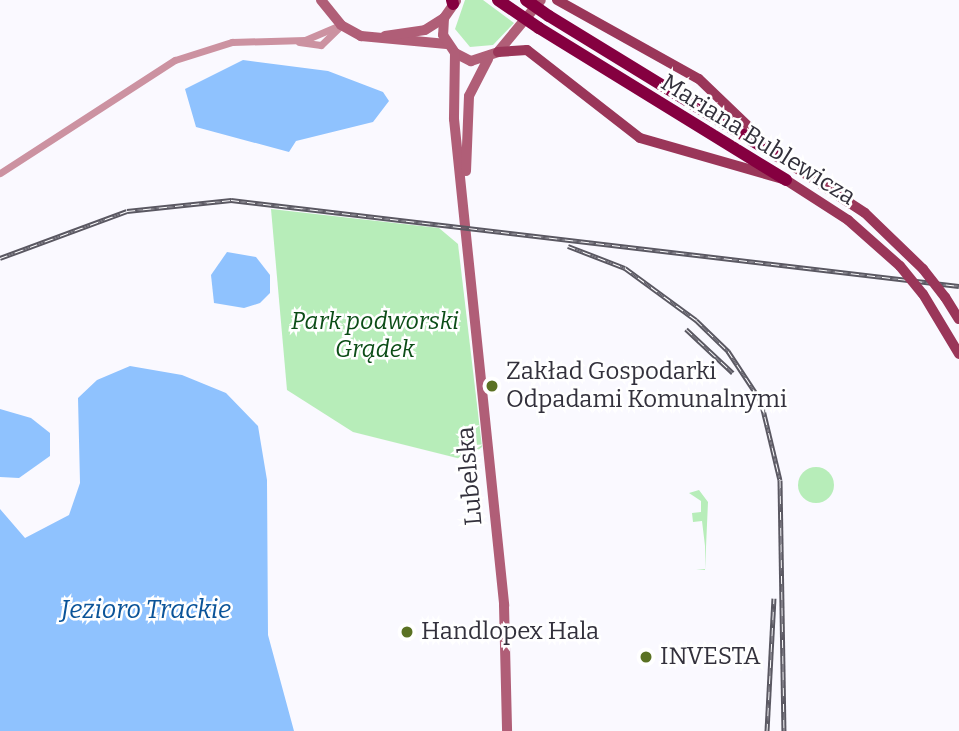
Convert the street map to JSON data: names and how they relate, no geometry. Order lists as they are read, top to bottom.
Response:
{
  "streets": {
    "highway": ["Mariana Bublewicza"],
    "street": ["Lubelska"]
  },
  "water": ["Jezioro Trackie"],
  "parks": ["Park podworski Grądek"],
  "places": ["Zakład Gospodarki Odpadami Komunalnymi", "Handlopex Hala", "INVESTA"]
}
